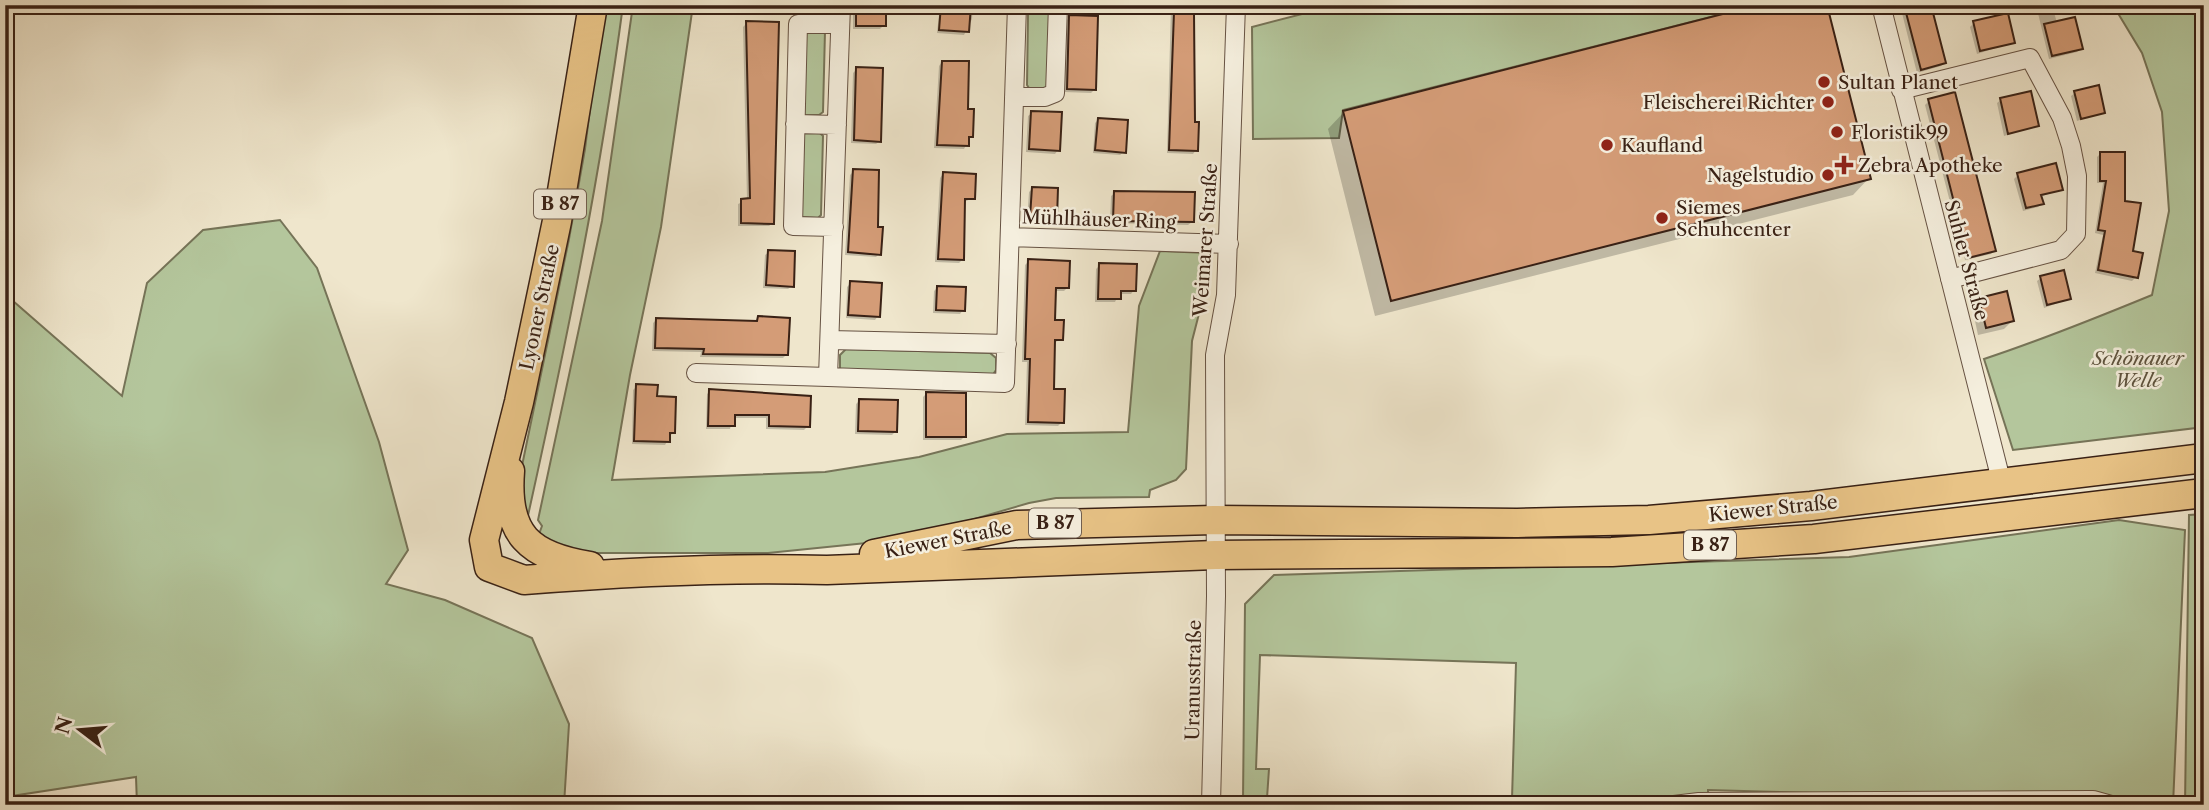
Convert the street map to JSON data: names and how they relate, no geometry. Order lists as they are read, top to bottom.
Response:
{
  "streets": {
    "main road": ["B 87", "Lyoner Straße", "Kiewer Straße"],
    "street": [
      "Mühlhäuser Ring",
      "Weimarer Straße",
      "Suhler Straße",
      "Uranusstraße"
    ]
  },
  "crossings": [
    ["Mühlhäuser Ring", "Weimarer Straße"],
    ["Weimarer Straße", "Kiewer Straße"],
    ["Suhler Straße", "Kiewer Straße"],
    ["Lyoner Straße", "Kiewer Straße"],
    ["Kiewer Straße", "Uranusstraße"]
  ],
  "parks": ["Schönauer Welle"],
  "places": {
    "other": [
      "Sultan Planet",
      "Fleischerei Richter",
      "Floristik99",
      "Kaufland",
      "Nagelstudio",
      "Siemes Schuhcenter"
    ],
    "health": ["Zebra Apotheke"]
  },
  "north": "left"
}
